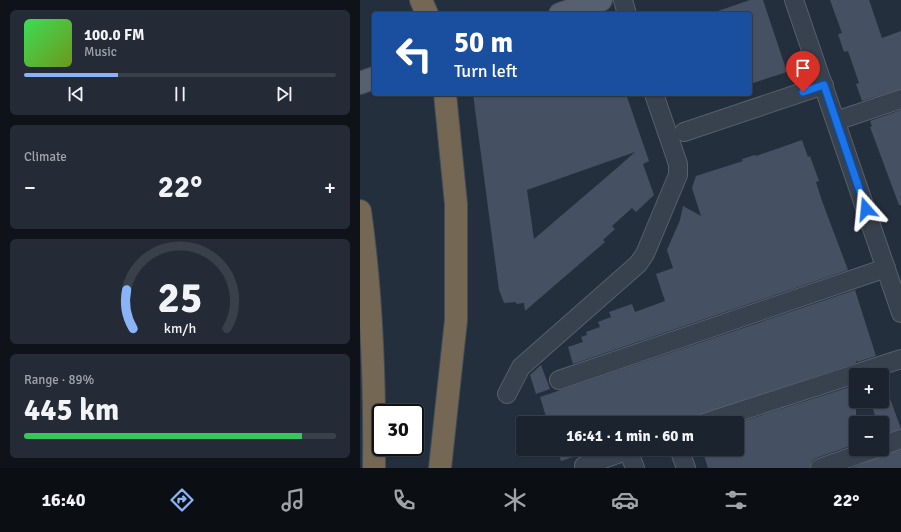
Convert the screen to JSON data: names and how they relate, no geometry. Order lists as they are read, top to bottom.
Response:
{
  "page": {
    "turn": ["50 m", "Turn left"],
    "song": ["100.0 FM", "Music"],
    "tile": [
      "Climate",
      ["Range · 89%", "445 km"]
    ],
    "heat": ["−", "22°", "+"],
    "map_buttons": ["+", "−"],
    "limit": "30",
    "trip": "16:41 · 1 min · 60 m",
    "tabs": ["16:40", "22°"],
    "gauge": ["25", "km/h"]
  }
}
